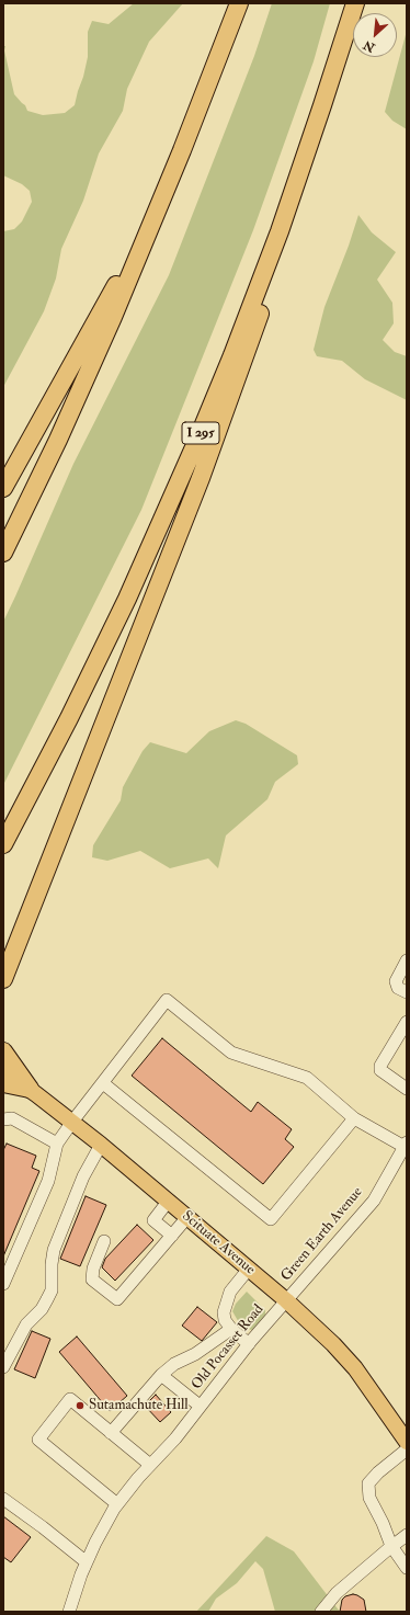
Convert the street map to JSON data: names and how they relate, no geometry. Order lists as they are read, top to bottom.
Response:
{
  "streets": {
    "highway": ["I 295"],
    "main road": ["Scituate Avenue"],
    "street": ["Green Earth Avenue", "Old Pocasset Road"]
  },
  "crossings": [
    ["Green Earth Avenue", "Scituate Avenue"],
    ["Green Earth Avenue", "Old Pocasset Road"],
    ["Scituate Avenue", "Old Pocasset Road"]
  ],
  "places": ["Sutamachute Hill"],
  "north": "bottom left"
}
